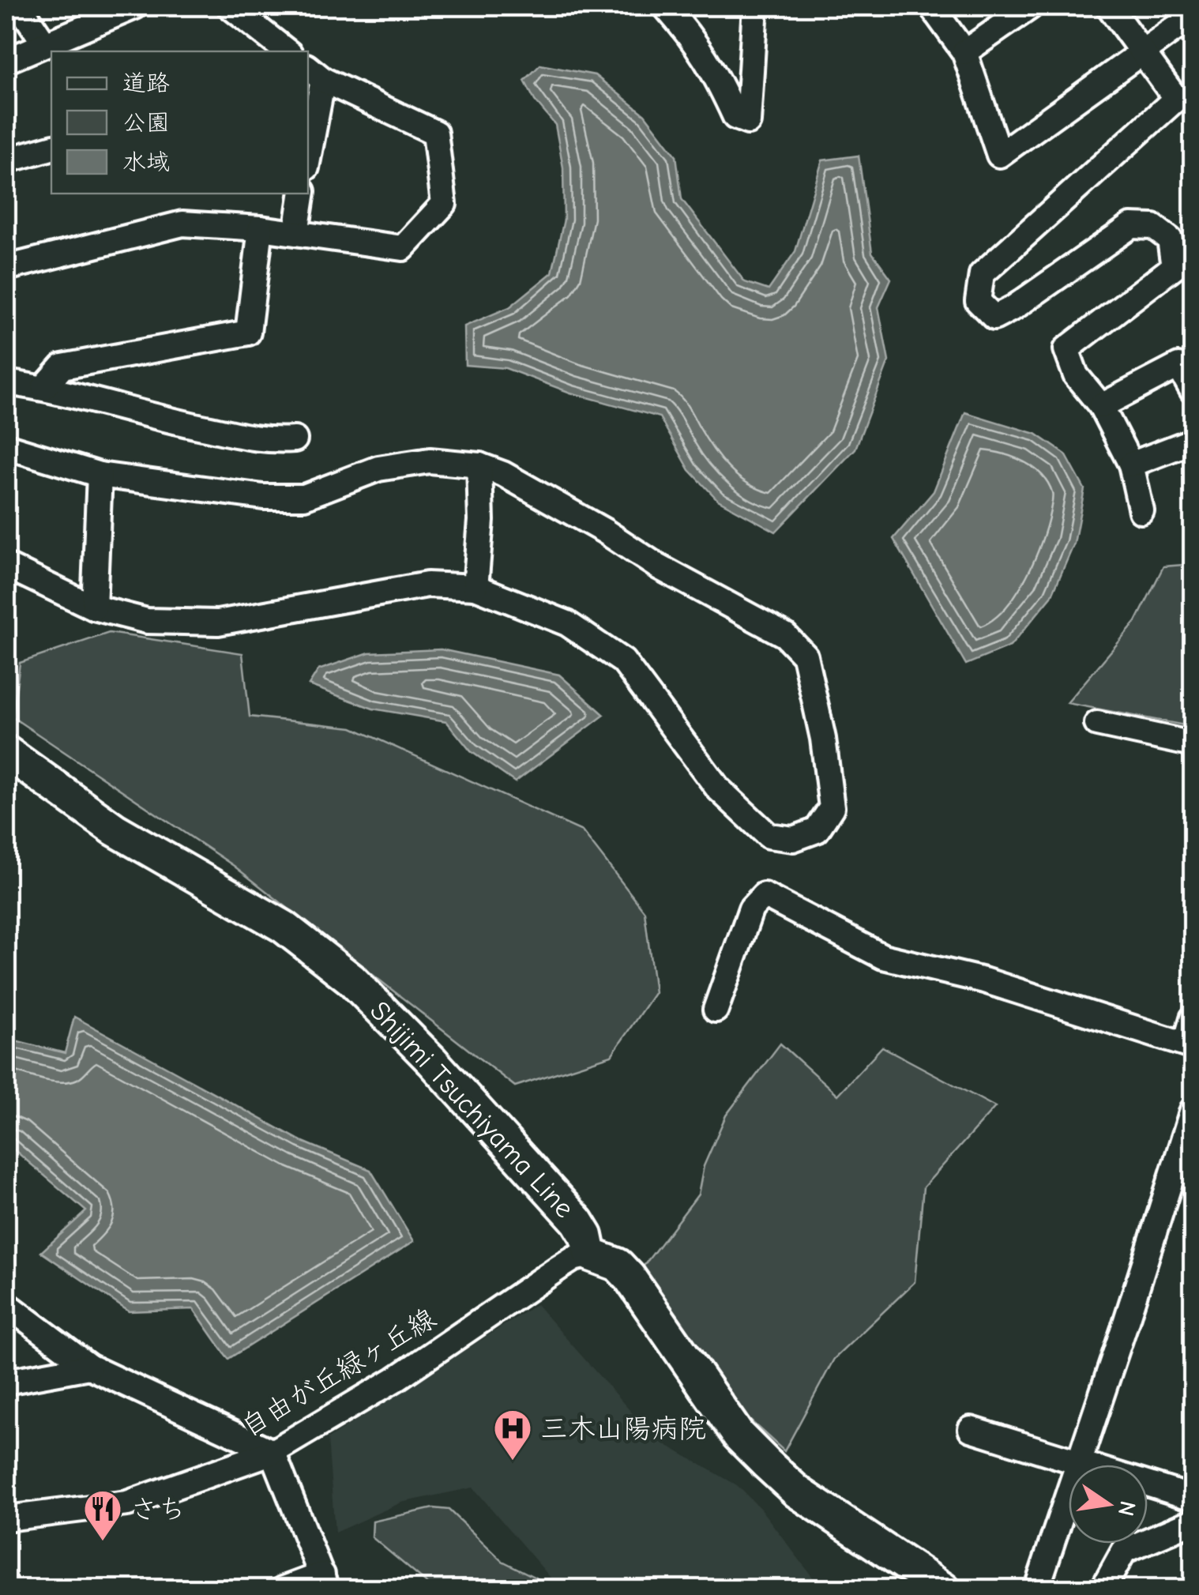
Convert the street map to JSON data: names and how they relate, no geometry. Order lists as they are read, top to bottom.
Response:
{
  "streets": {
    "main road": ["Shijimi Tsuchiyama Line"],
    "street": ["自由が丘緑ヶ丘線"]
  },
  "crossings": [
    ["Shijimi Tsuchiyama Line", "自由が丘緑ヶ丘線"]
  ],
  "places": {
    "hospital": ["三木山陽病院"],
    "restaurant": ["さち"]
  },
  "legend": ["道路", "公園", "水域"],
  "north": "right"
}
